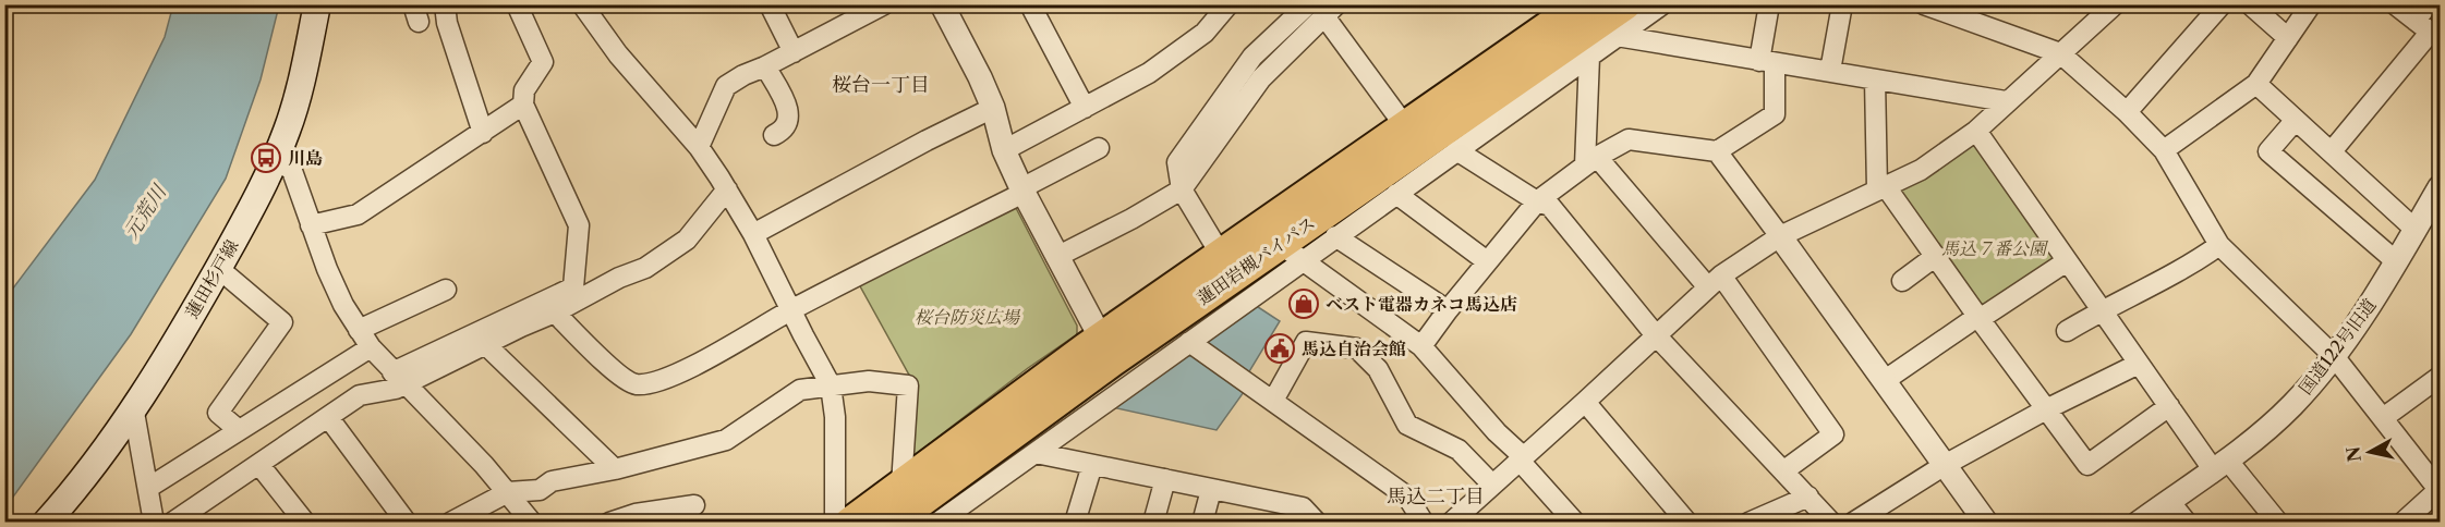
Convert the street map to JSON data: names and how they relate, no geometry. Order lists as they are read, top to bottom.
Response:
{
  "streets": {
    "highway": ["蓮田岩槻バイパス"],
    "main road": ["蓮田杉戸線"],
    "street": ["国道122号旧道"]
  },
  "districts": ["桜台一丁目", "馬込二丁目"],
  "water": ["元荒川"],
  "parks": ["馬込７番公園", "桜台防災広場"],
  "places": {
    "bus stop": ["川島"],
    "shop": ["ベスト電器カネコ馬込店"],
    "public building": ["馬込自治会館"]
  },
  "north": "left"
}
